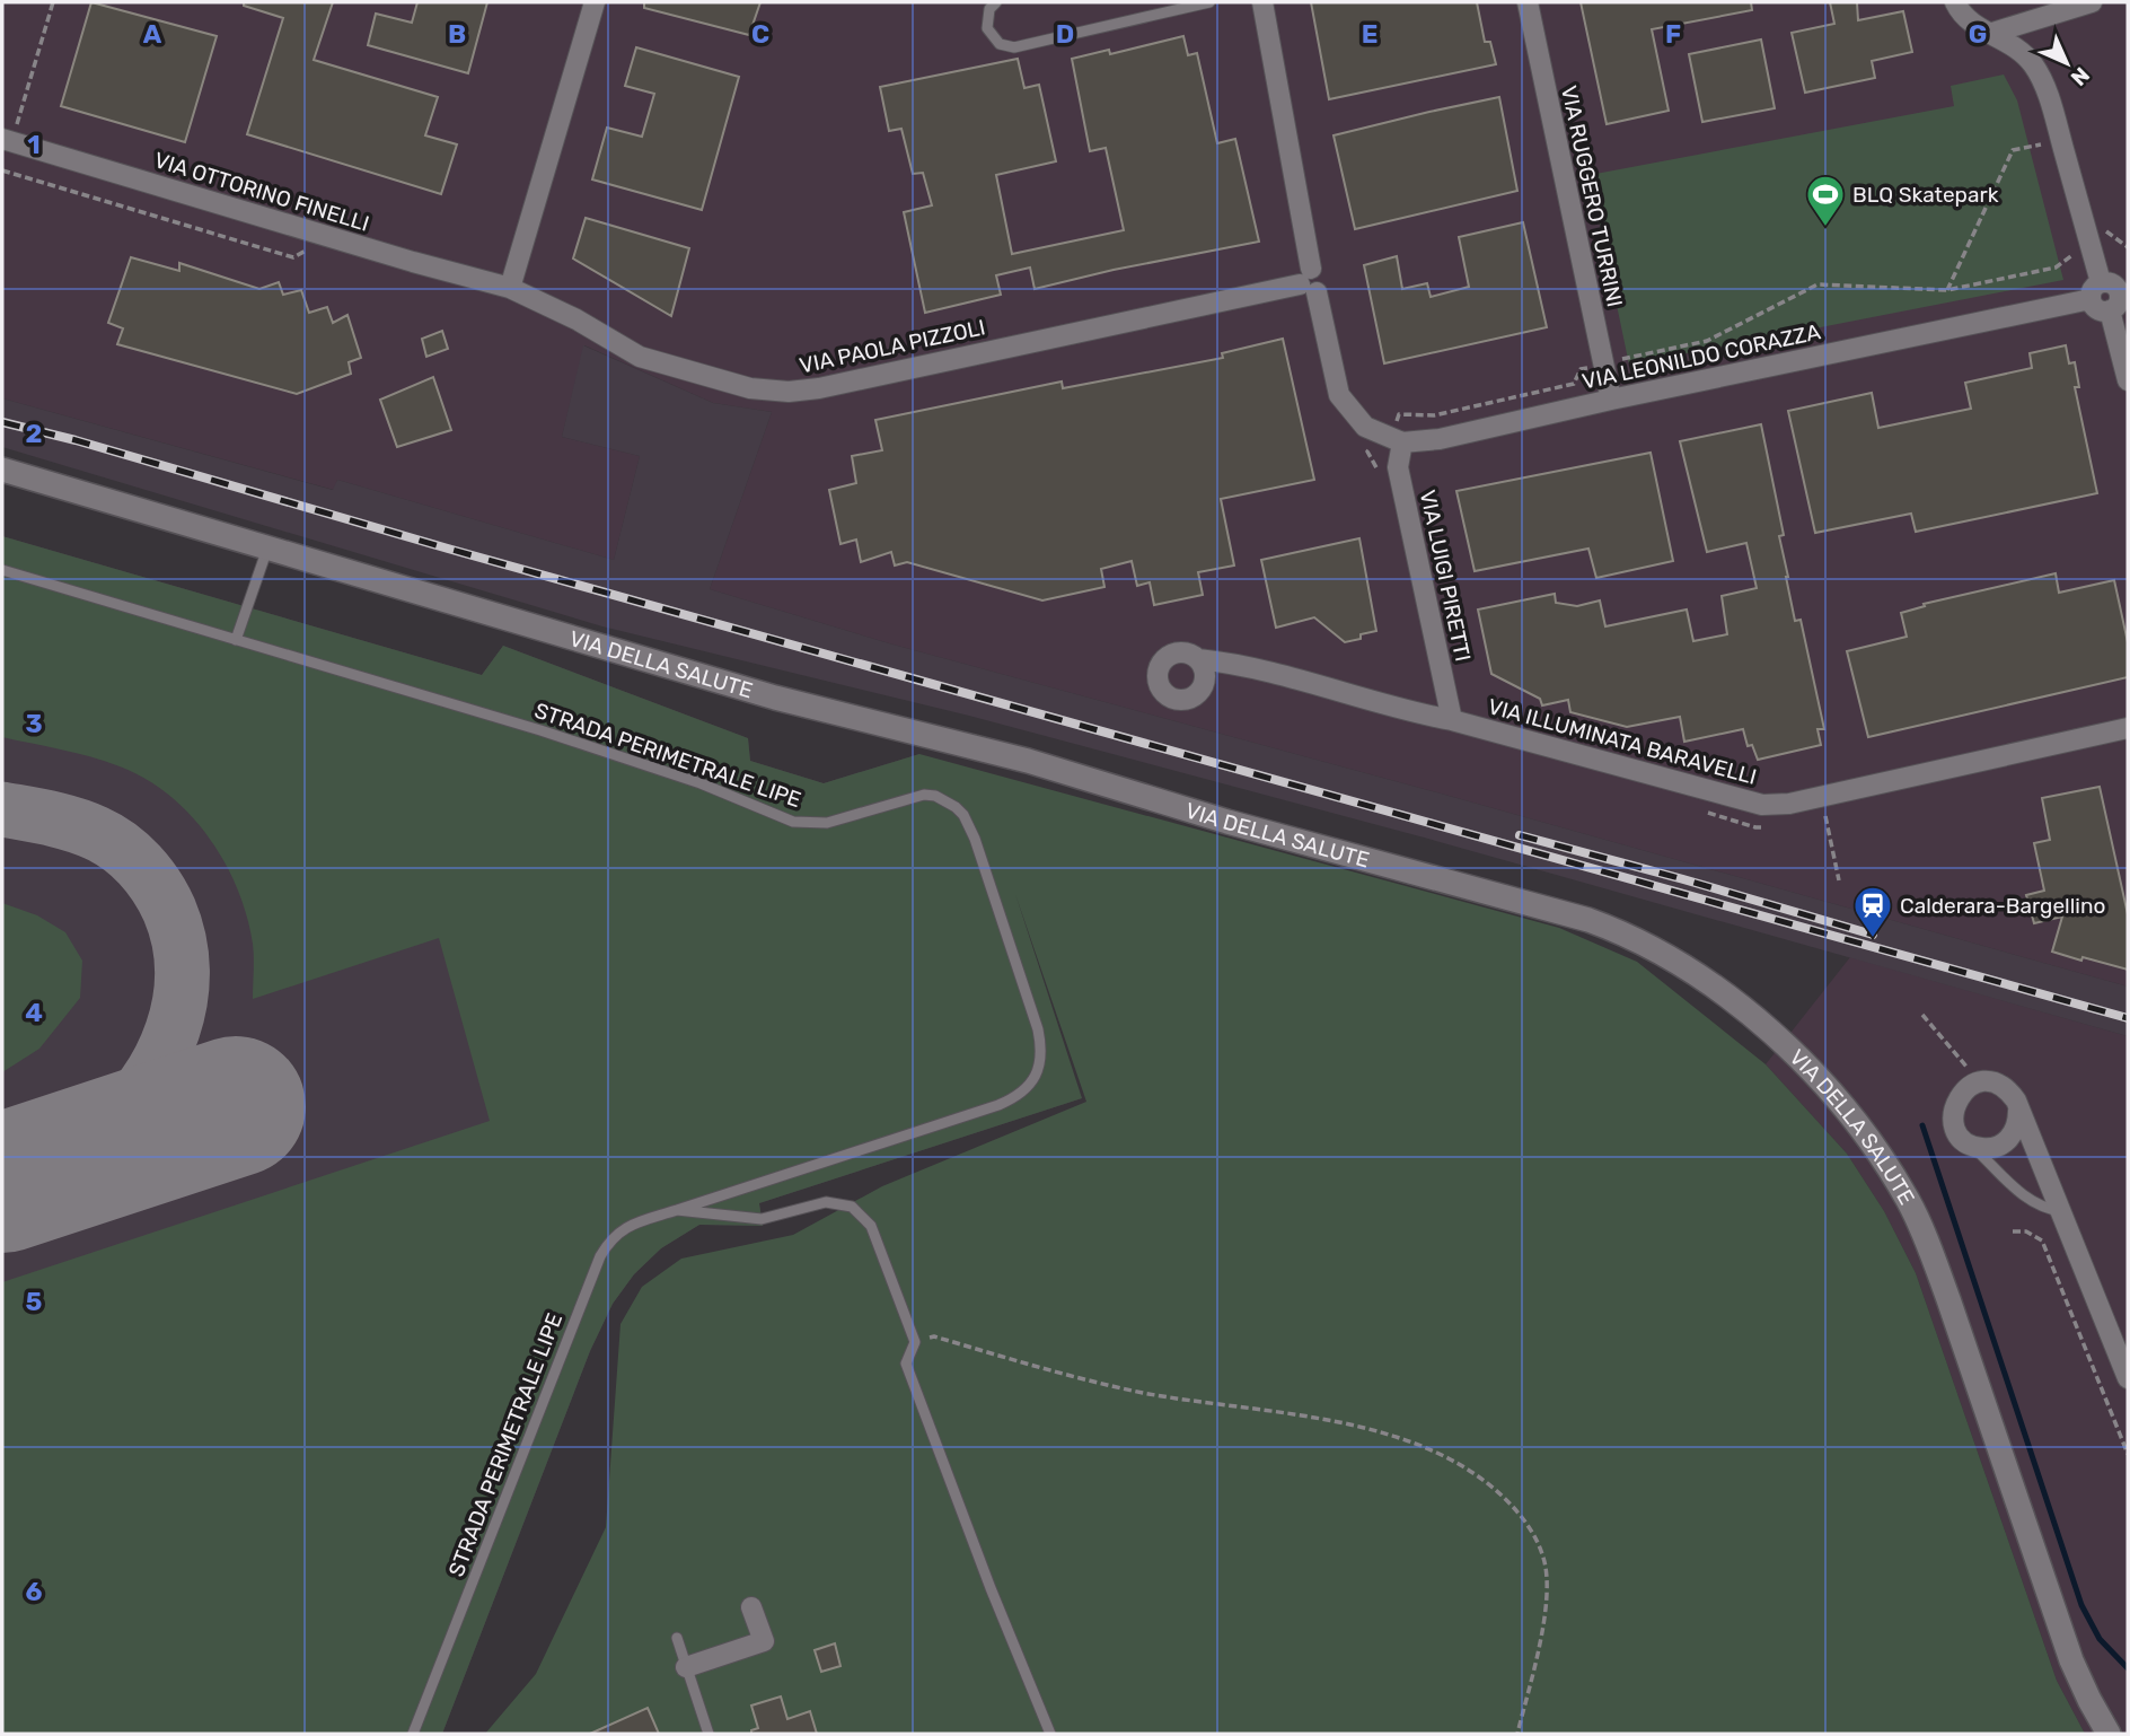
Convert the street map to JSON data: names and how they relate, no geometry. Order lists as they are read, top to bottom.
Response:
{
  "streets": {
    "street": [
      "VIA OTTORINO FINELLI",
      "VIA RUGGERO TURRINI",
      "VIA PAOLA PIZZOLI",
      "VIA LEONILDO CORAZZA",
      "VIA LUIGI PIRETTI",
      "VIA DELLA SALUTE",
      "VIA ILLUMINATA BARAVELLI"
    ],
    "lane": ["STRADA PERIMETRALE LIPE"]
  },
  "crossings": [
    ["VIA OTTORINO FINELLI", "VIA PAOLA PIZZOLI"],
    ["VIA RUGGERO TURRINI", "VIA LEONILDO CORAZZA"],
    ["VIA LEONILDO CORAZZA", "VIA LUIGI PIRETTI"],
    ["VIA LUIGI PIRETTI", "VIA ILLUMINATA BARAVELLI"]
  ],
  "places": {
    "sports": ["BLQ Skatepark"],
    "station": ["Calderara-Bargellino"]
  },
  "north": "bottom right",
  "grid": {
    "columns": [
      "A",
      "B",
      "C",
      "D",
      "E",
      "F",
      "G"
    ],
    "rows": [
      "1",
      "2",
      "3",
      "4",
      "5",
      "6"
    ]
  }
}
